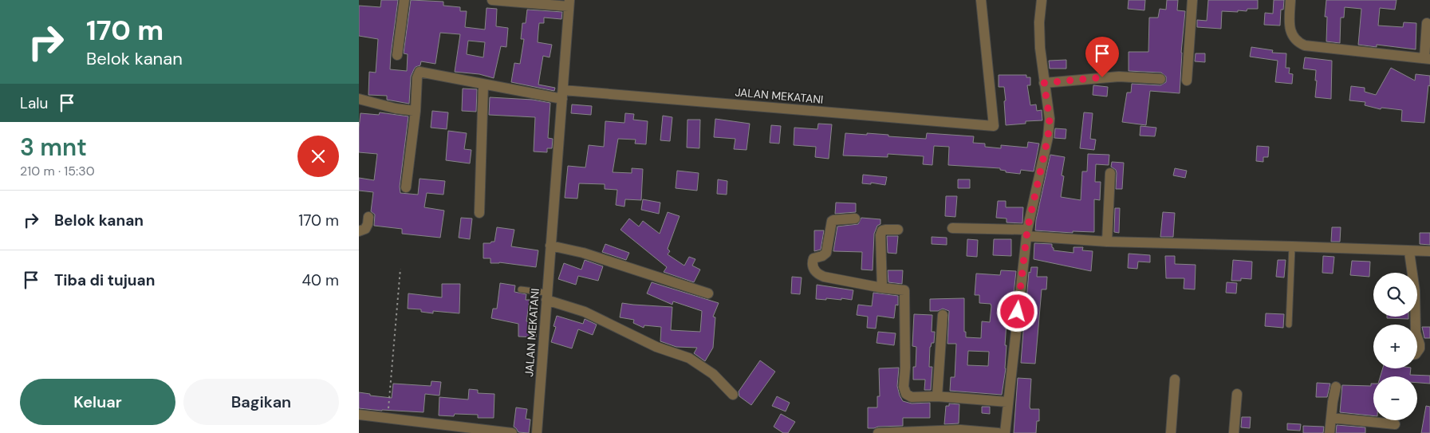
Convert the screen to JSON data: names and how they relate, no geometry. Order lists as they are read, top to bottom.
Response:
{
  "streets": {
    "street": ["JALAN MEKATANI"]
  },
  "page": {
    "turn": ["170 m", "Belok kanan"],
    "then": "Lalu",
    "heading": ["3 mnt", "210 m · 15:30"],
    "list": [
      {
        "name": "Belok kanan",
        "value": "170 m"
      },
      {
        "name": "Tiba di tujuan",
        "value": "40 m"
      }
    ],
    "map_buttons": ["+", "−"],
    "buttons": ["Keluar", "Bagikan"]
  }
}
